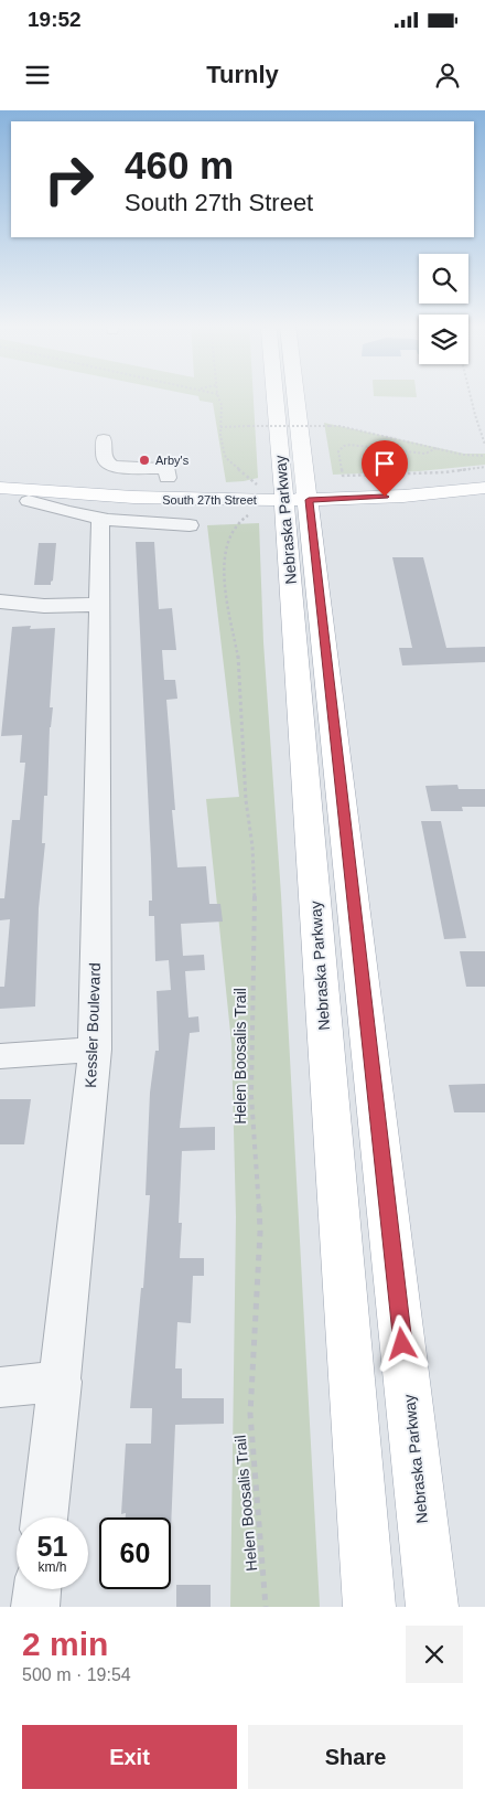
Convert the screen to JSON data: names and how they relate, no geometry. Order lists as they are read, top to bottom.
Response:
{
  "streets": {
    "main road": ["South 27th Street", "Nebraska Parkway"],
    "street": ["Kessler Boulevard"],
    "path": ["Helen Boosalis Trail"]
  },
  "crossings": [
    ["South 27th Street", "Nebraska Parkway"]
  ],
  "places": ["Arby's"],
  "page": {
    "status": "19:52",
    "header": "Turnly",
    "turn": ["460 m", "South 27th Street"],
    "speed": "51 km/h",
    "limit": "60",
    "heading": ["2 min", "500 m · 19:54"],
    "buttons": ["Exit", "Share"]
  }
}
